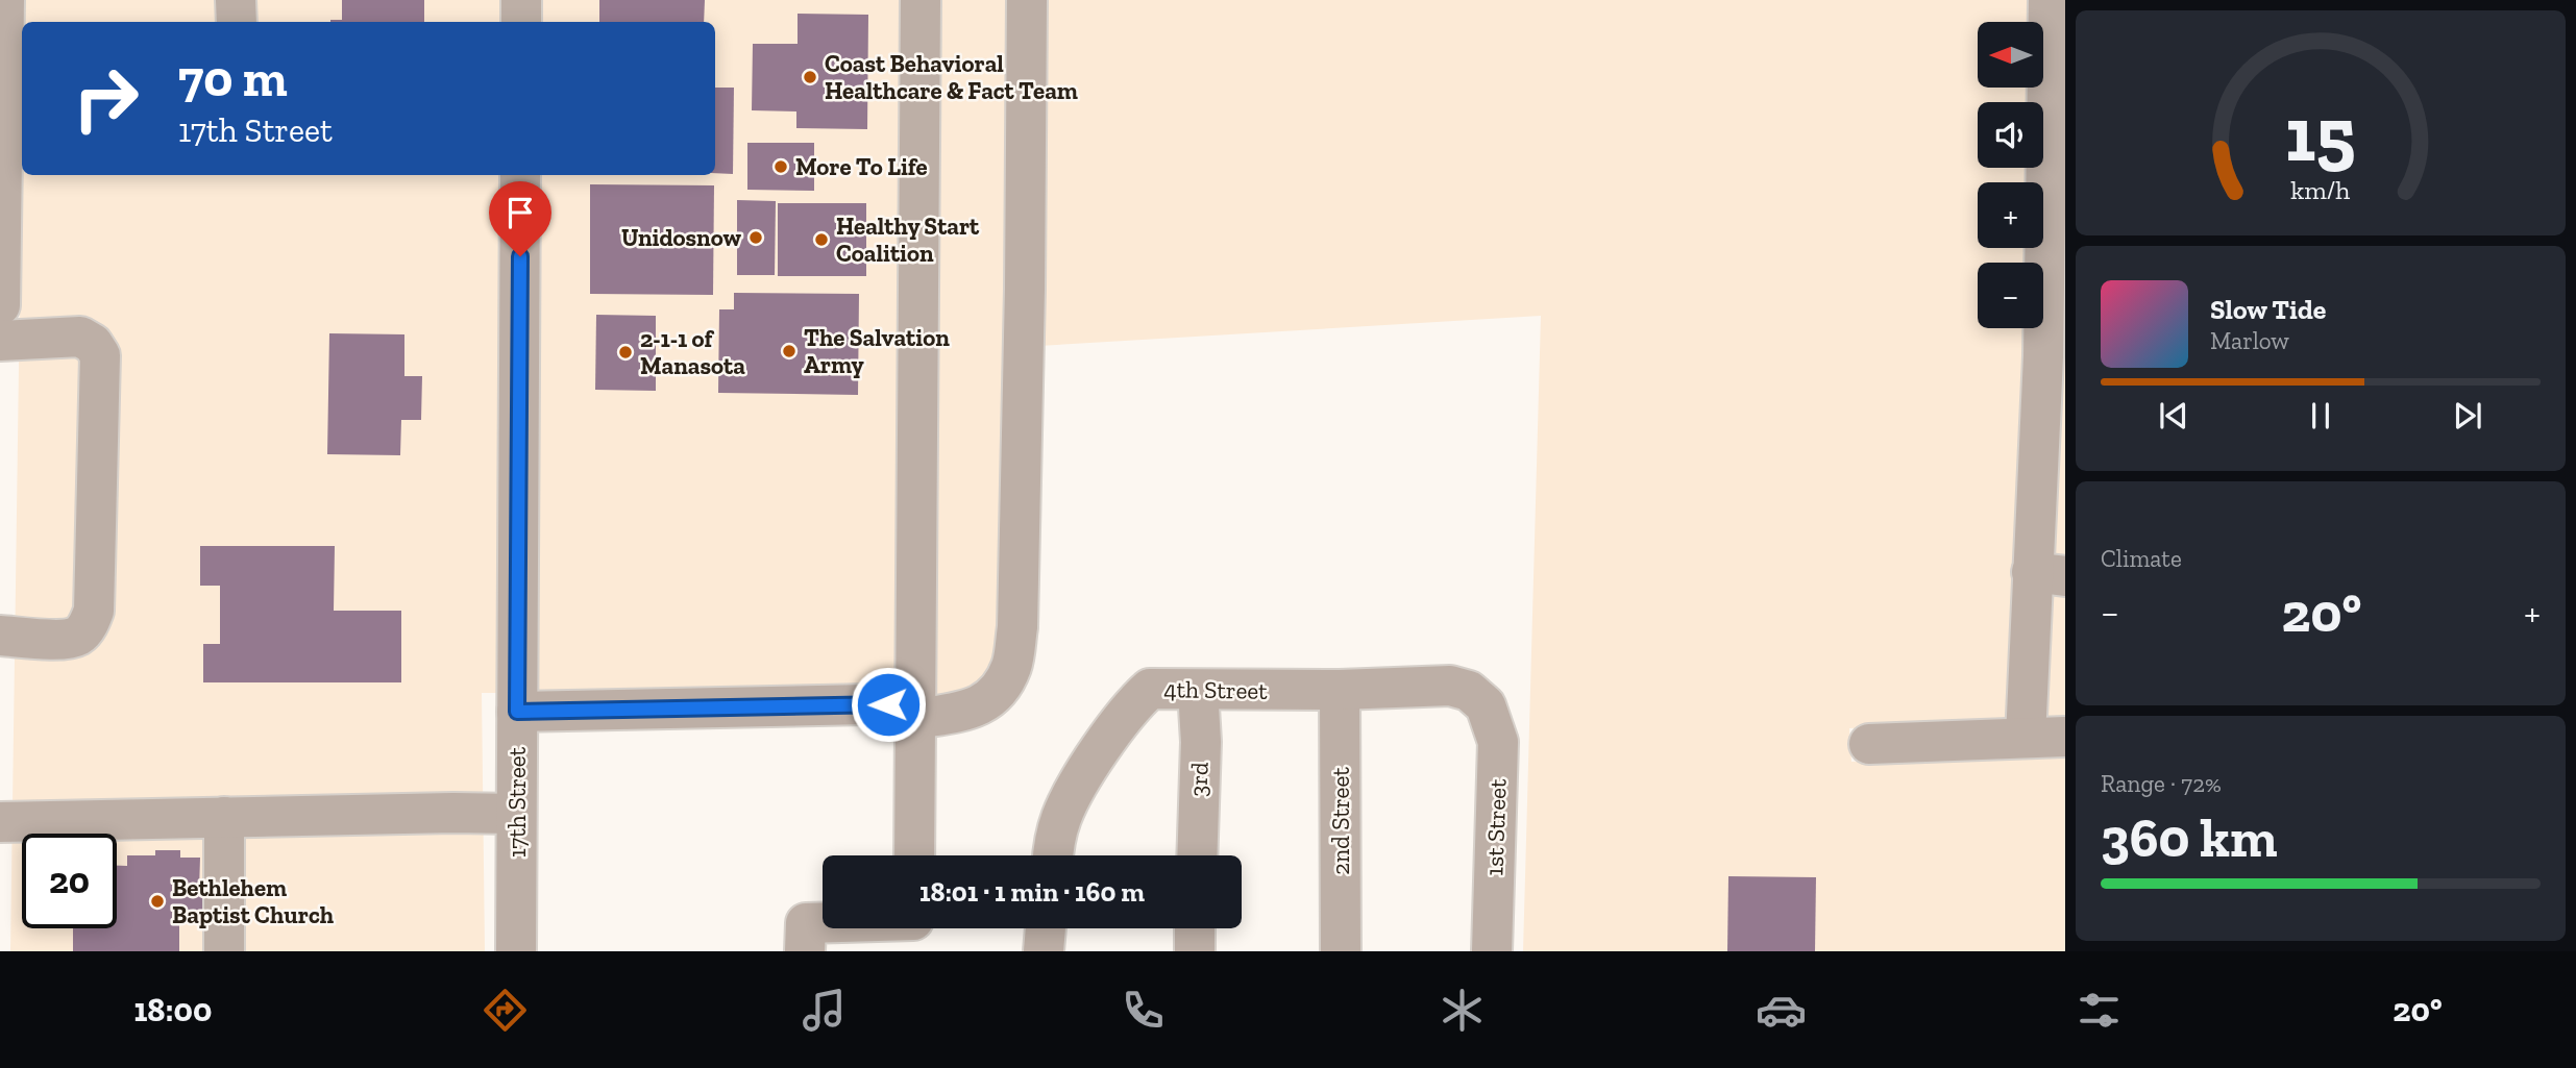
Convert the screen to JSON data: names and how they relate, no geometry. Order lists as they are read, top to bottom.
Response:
{
  "streets": {
    "street": [
      "4th Street",
      "3rd",
      "17th Street",
      "2nd Street",
      "1st Street"
    ]
  },
  "crossings": [
    ["4th Street", "3rd"],
    ["4th Street", "2nd Street"],
    ["4th Street", "1st Street"]
  ],
  "places": [
    "Coast Behavioral Healthcare & Fact Team",
    "More To Life",
    "Unidosnow",
    "Healthy Start Coalition",
    "The Salvation Army",
    "2-1-1 of Manasota",
    "Bethlehem Baptist Church"
  ],
  "north": "left",
  "page": {
    "map_buttons": ["+", "−"],
    "turn": ["70 m", "17th Street"],
    "song": ["Slow Tide", "Marlow"],
    "tile": [
      "Climate",
      ["Range · 72%", "360 km"]
    ],
    "heat": ["−", "20°", "+"],
    "limit": "20",
    "trip": "18:01 · 1 min · 160 m",
    "tabs": ["18:00", "20°"],
    "gauge": ["15", "km/h"]
  }
}
